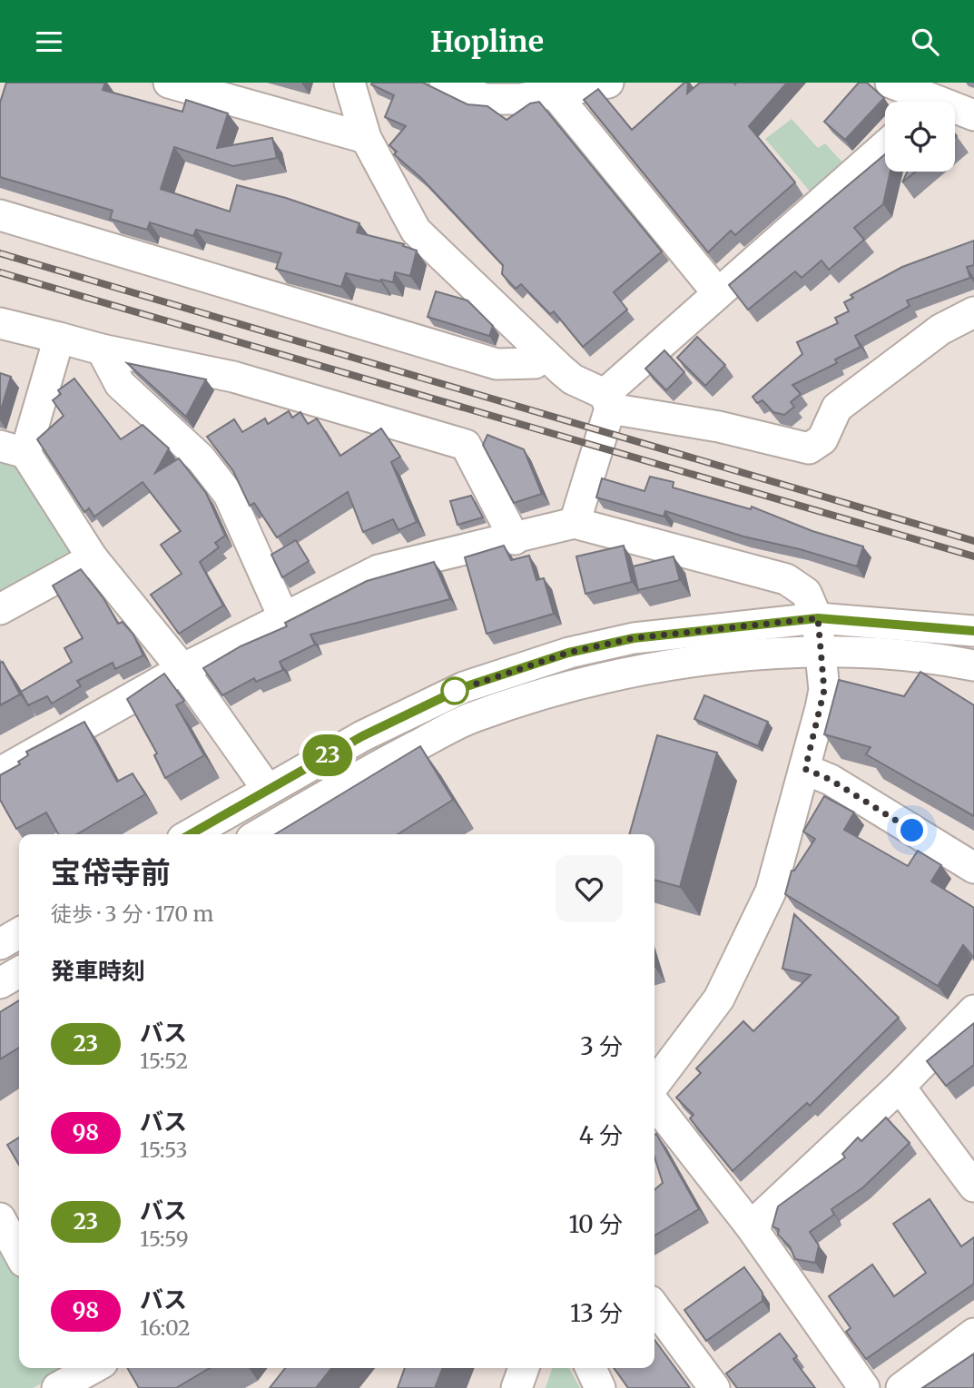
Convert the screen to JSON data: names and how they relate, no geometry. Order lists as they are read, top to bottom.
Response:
{
  "lines": ["bus line 23"],
  "page": {
    "header": "Hopline",
    "on_map": "23",
    "heading": [
      ["宝帒寺前", "徒歩 · 3 分 · 170 m"],
      "発車時刻"
    ],
    "list": [
      {
        "mark": "23",
        "name": "バス",
        "note": "15:52",
        "value": "3 分"
      },
      {
        "mark": "98",
        "name": "バス",
        "note": "15:53",
        "value": "4 分"
      },
      {
        "mark": "23",
        "name": "バス",
        "note": "15:59",
        "value": "10 分"
      },
      {
        "mark": "98",
        "name": "バス",
        "note": "16:02",
        "value": "13 分"
      }
    ]
  }
}
